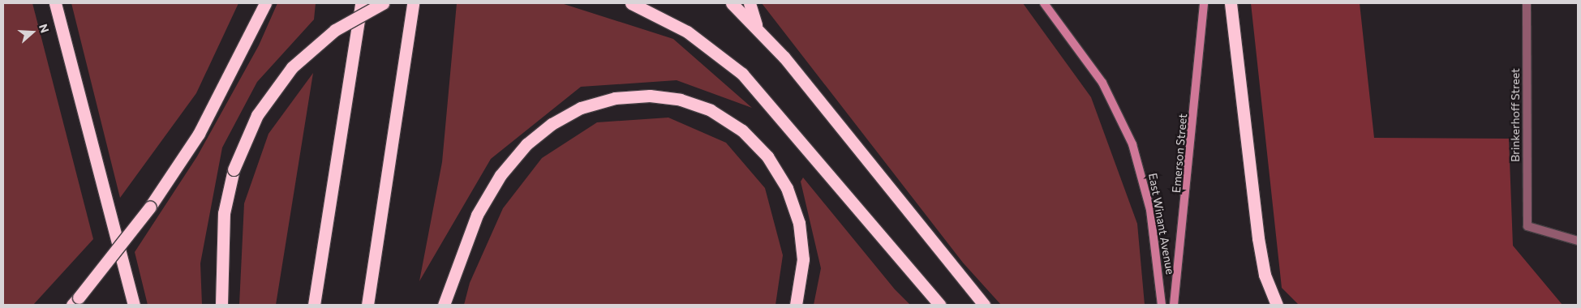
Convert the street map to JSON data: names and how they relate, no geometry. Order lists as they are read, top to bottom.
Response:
{
  "streets": {
    "main road": ["Emerson Street", "East Winant Avenue"],
    "street": ["Brinkerhoff Street"]
  },
  "north": "right"
}
